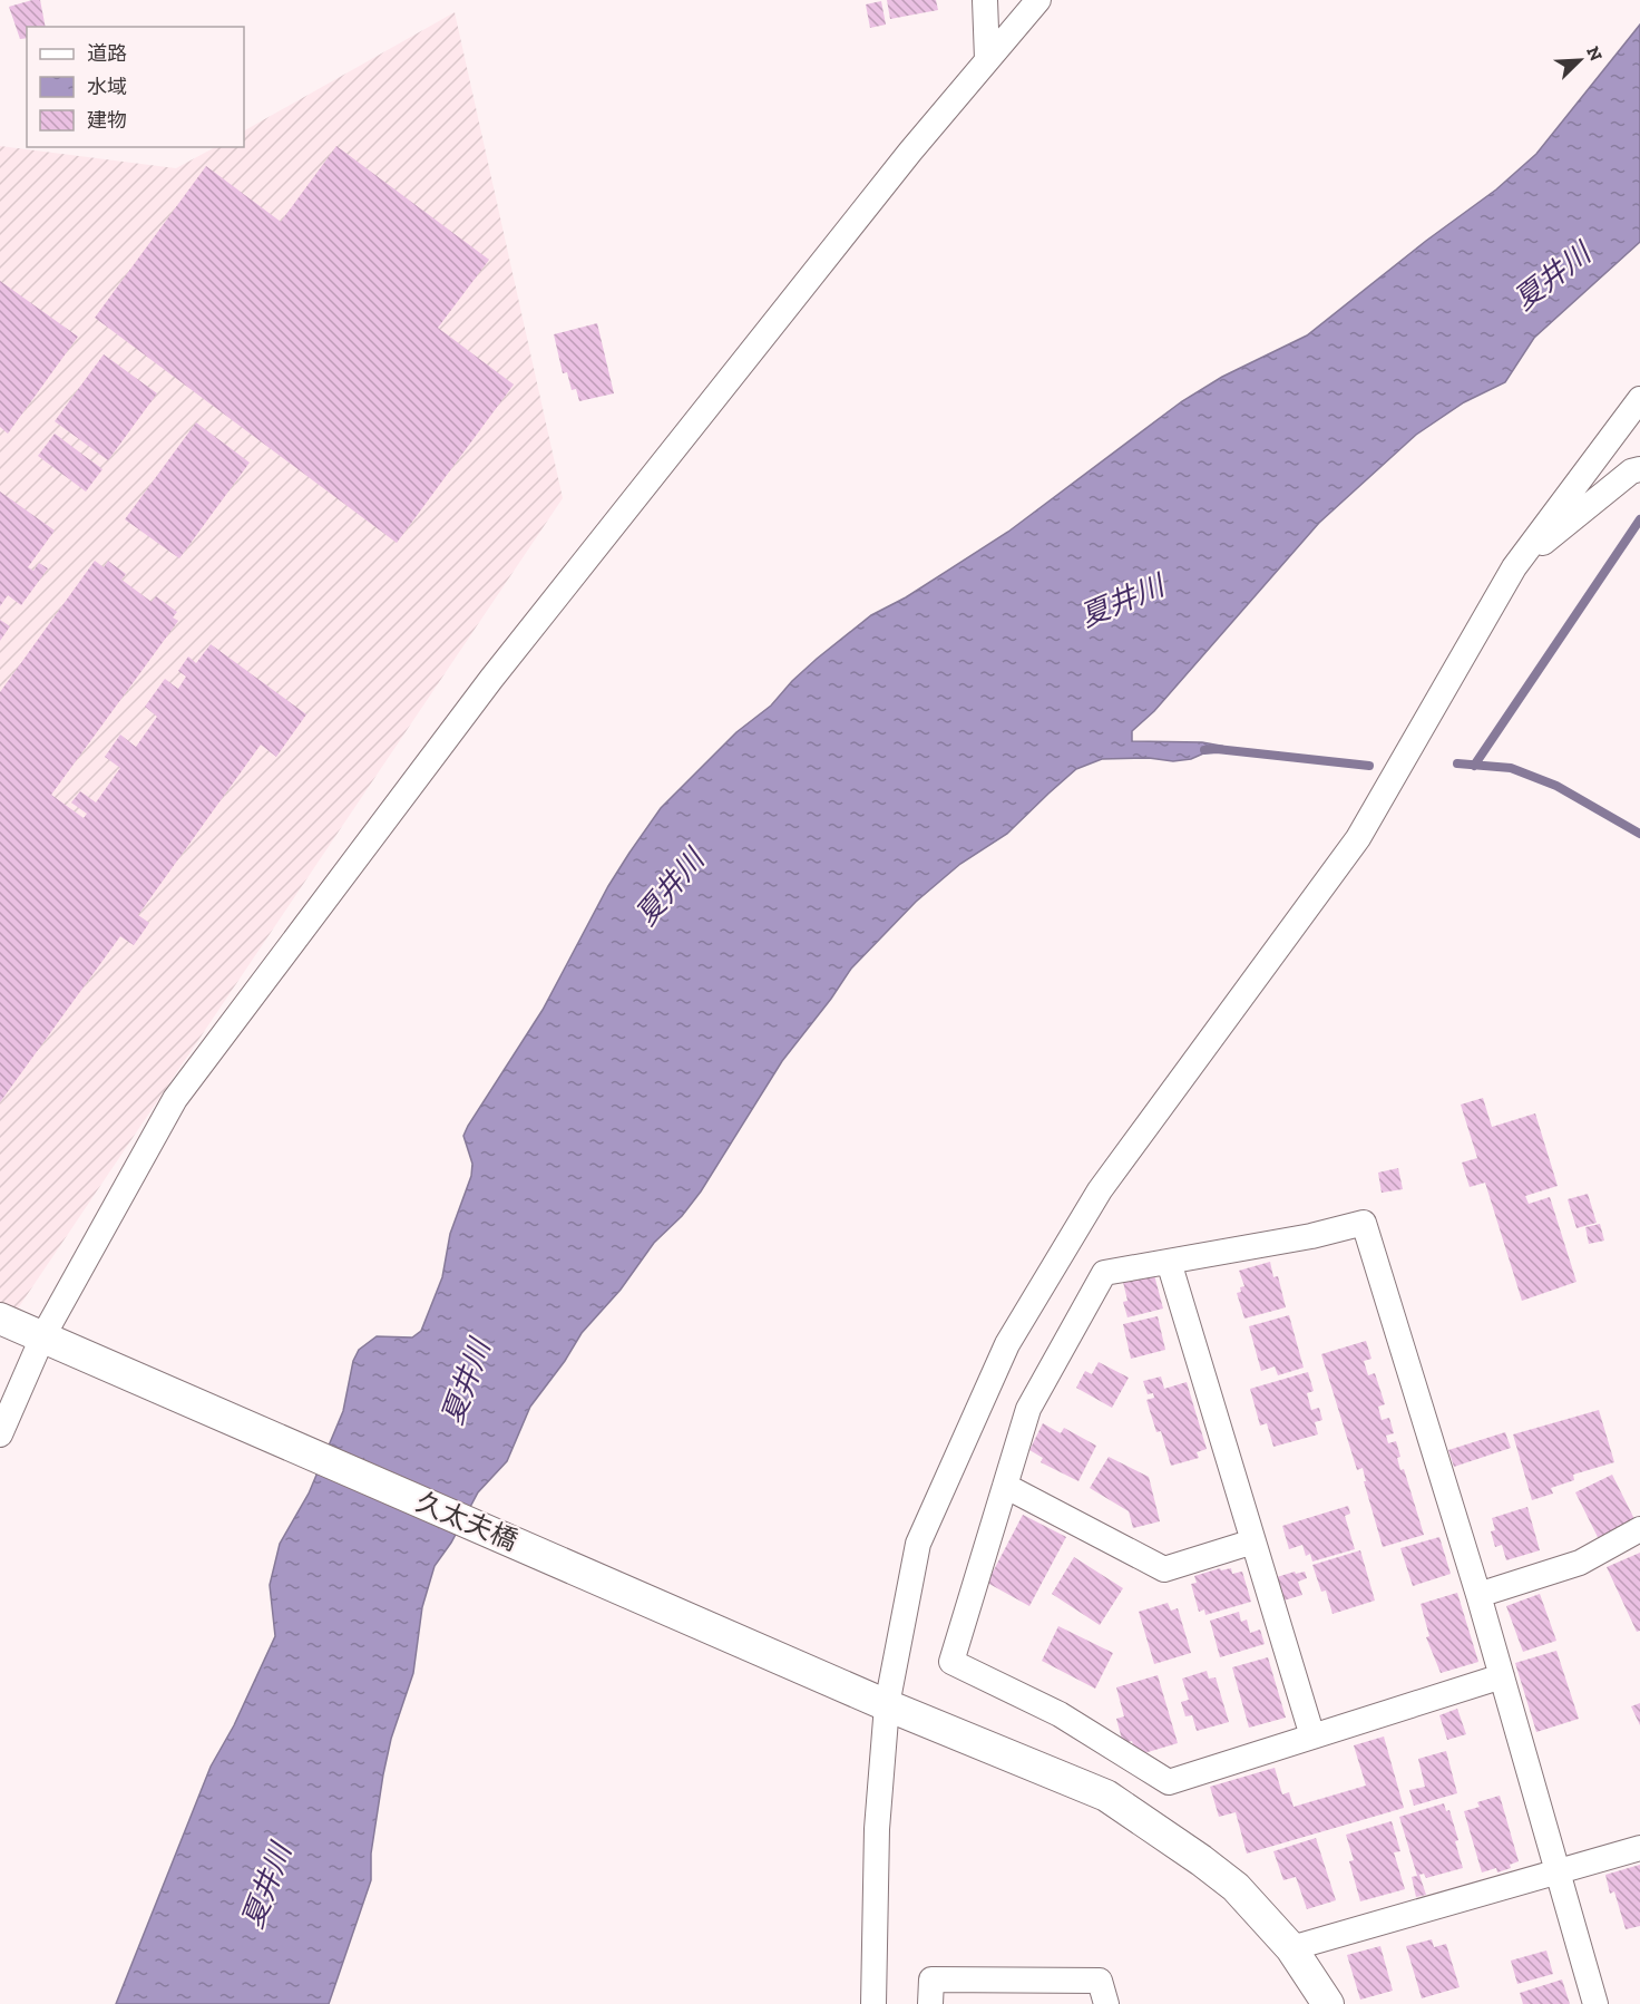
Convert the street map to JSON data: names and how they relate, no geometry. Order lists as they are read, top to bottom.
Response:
{
  "streets": {
    "street": ["久太夫橋"]
  },
  "water": ["夏井川"],
  "legend": ["道路", "水域", "建物"],
  "north": "top right"
}
